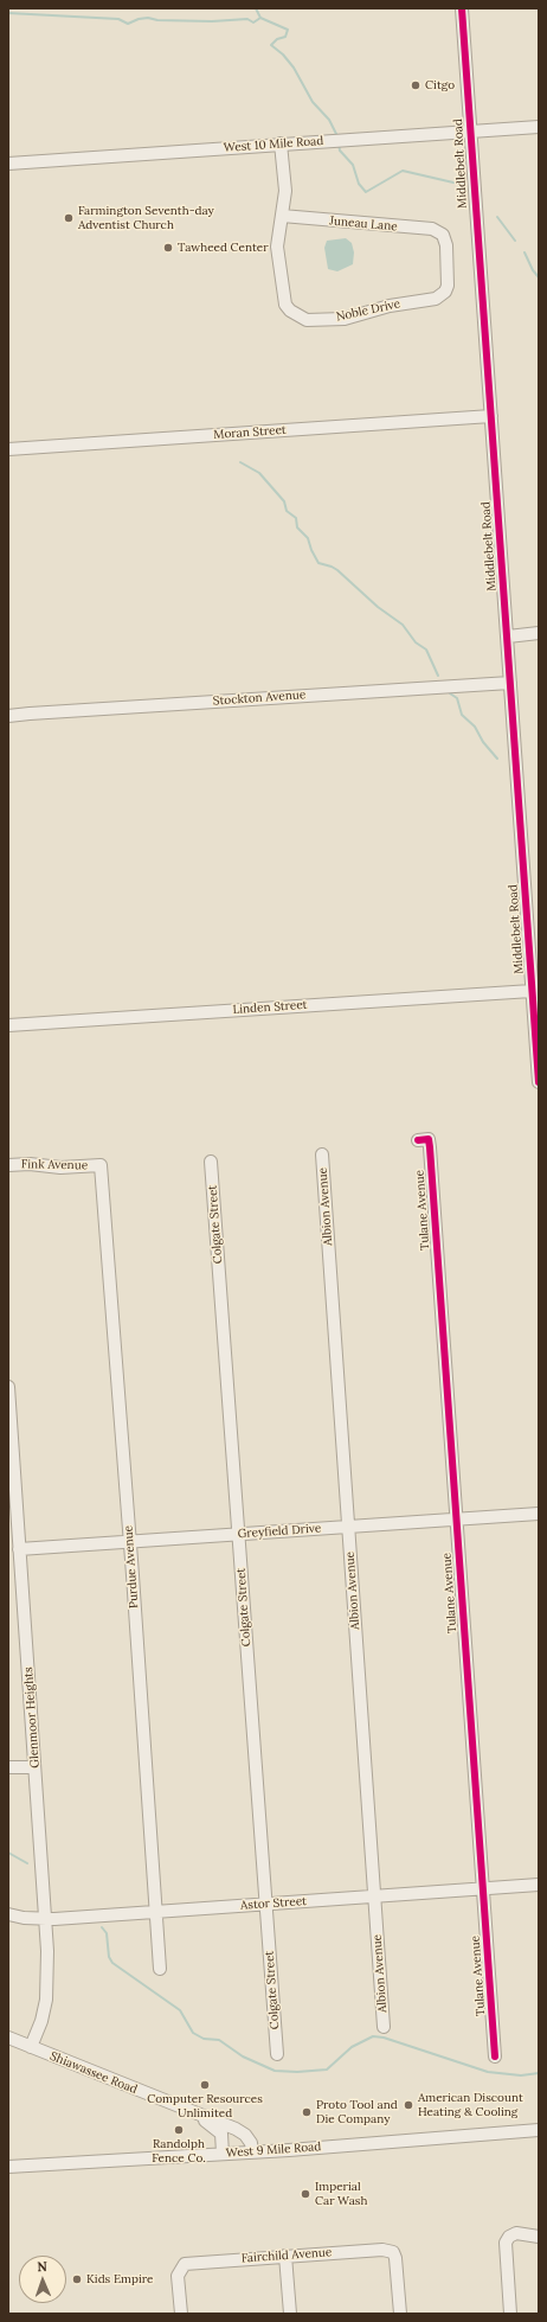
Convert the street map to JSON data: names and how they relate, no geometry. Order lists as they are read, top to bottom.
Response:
{
  "streets": {
    "street": [
      "West 10 Mile Road",
      "Middlebelt Road",
      "Juneau Lane",
      "Noble Drive",
      "Moran Street",
      "Stockton Avenue",
      "Linden Street",
      "Fink Avenue",
      "Albion Avenue",
      "Tulane Avenue",
      "Colgate Street",
      "Greyfield Drive",
      "Purdue Avenue",
      "Glenmoor Heights",
      "Astor Street",
      "Shiawassee Road",
      "West 9 Mile Road",
      "Fairchild Avenue"
    ]
  },
  "crossings": [
    ["West 10 Mile Road", "Middlebelt Road"],
    ["West 10 Mile Road", "Noble Drive"],
    ["Middlebelt Road", "Moran Street"],
    ["Middlebelt Road", "Stockton Avenue"],
    ["Middlebelt Road", "Linden Street"],
    ["Juneau Lane", "Noble Drive"],
    ["Fink Avenue", "Purdue Avenue"],
    ["Albion Avenue", "Greyfield Drive"],
    ["Albion Avenue", "Astor Street"],
    ["Tulane Avenue", "Greyfield Drive"],
    ["Tulane Avenue", "Astor Street"],
    ["Colgate Street", "Greyfield Drive"],
    ["Colgate Street", "Astor Street"],
    ["Greyfield Drive", "Purdue Avenue"],
    ["Greyfield Drive", "Glenmoor Heights"],
    ["Purdue Avenue", "Astor Street"],
    ["Glenmoor Heights", "Astor Street"],
    ["Glenmoor Heights", "Shiawassee Road"],
    ["Shiawassee Road", "West 9 Mile Road"]
  ],
  "places": [
    "Citgo",
    "Farmington Seventh-day Adventist Church",
    "Tawheed Center",
    "Computer Resources Unlimited",
    "American Discount Heating & Cooling",
    "Proto Tool and Die Company",
    "Randolph Fence Co.",
    "Imperial Car Wash",
    "Kids Empire"
  ],
  "north": "top"
}
